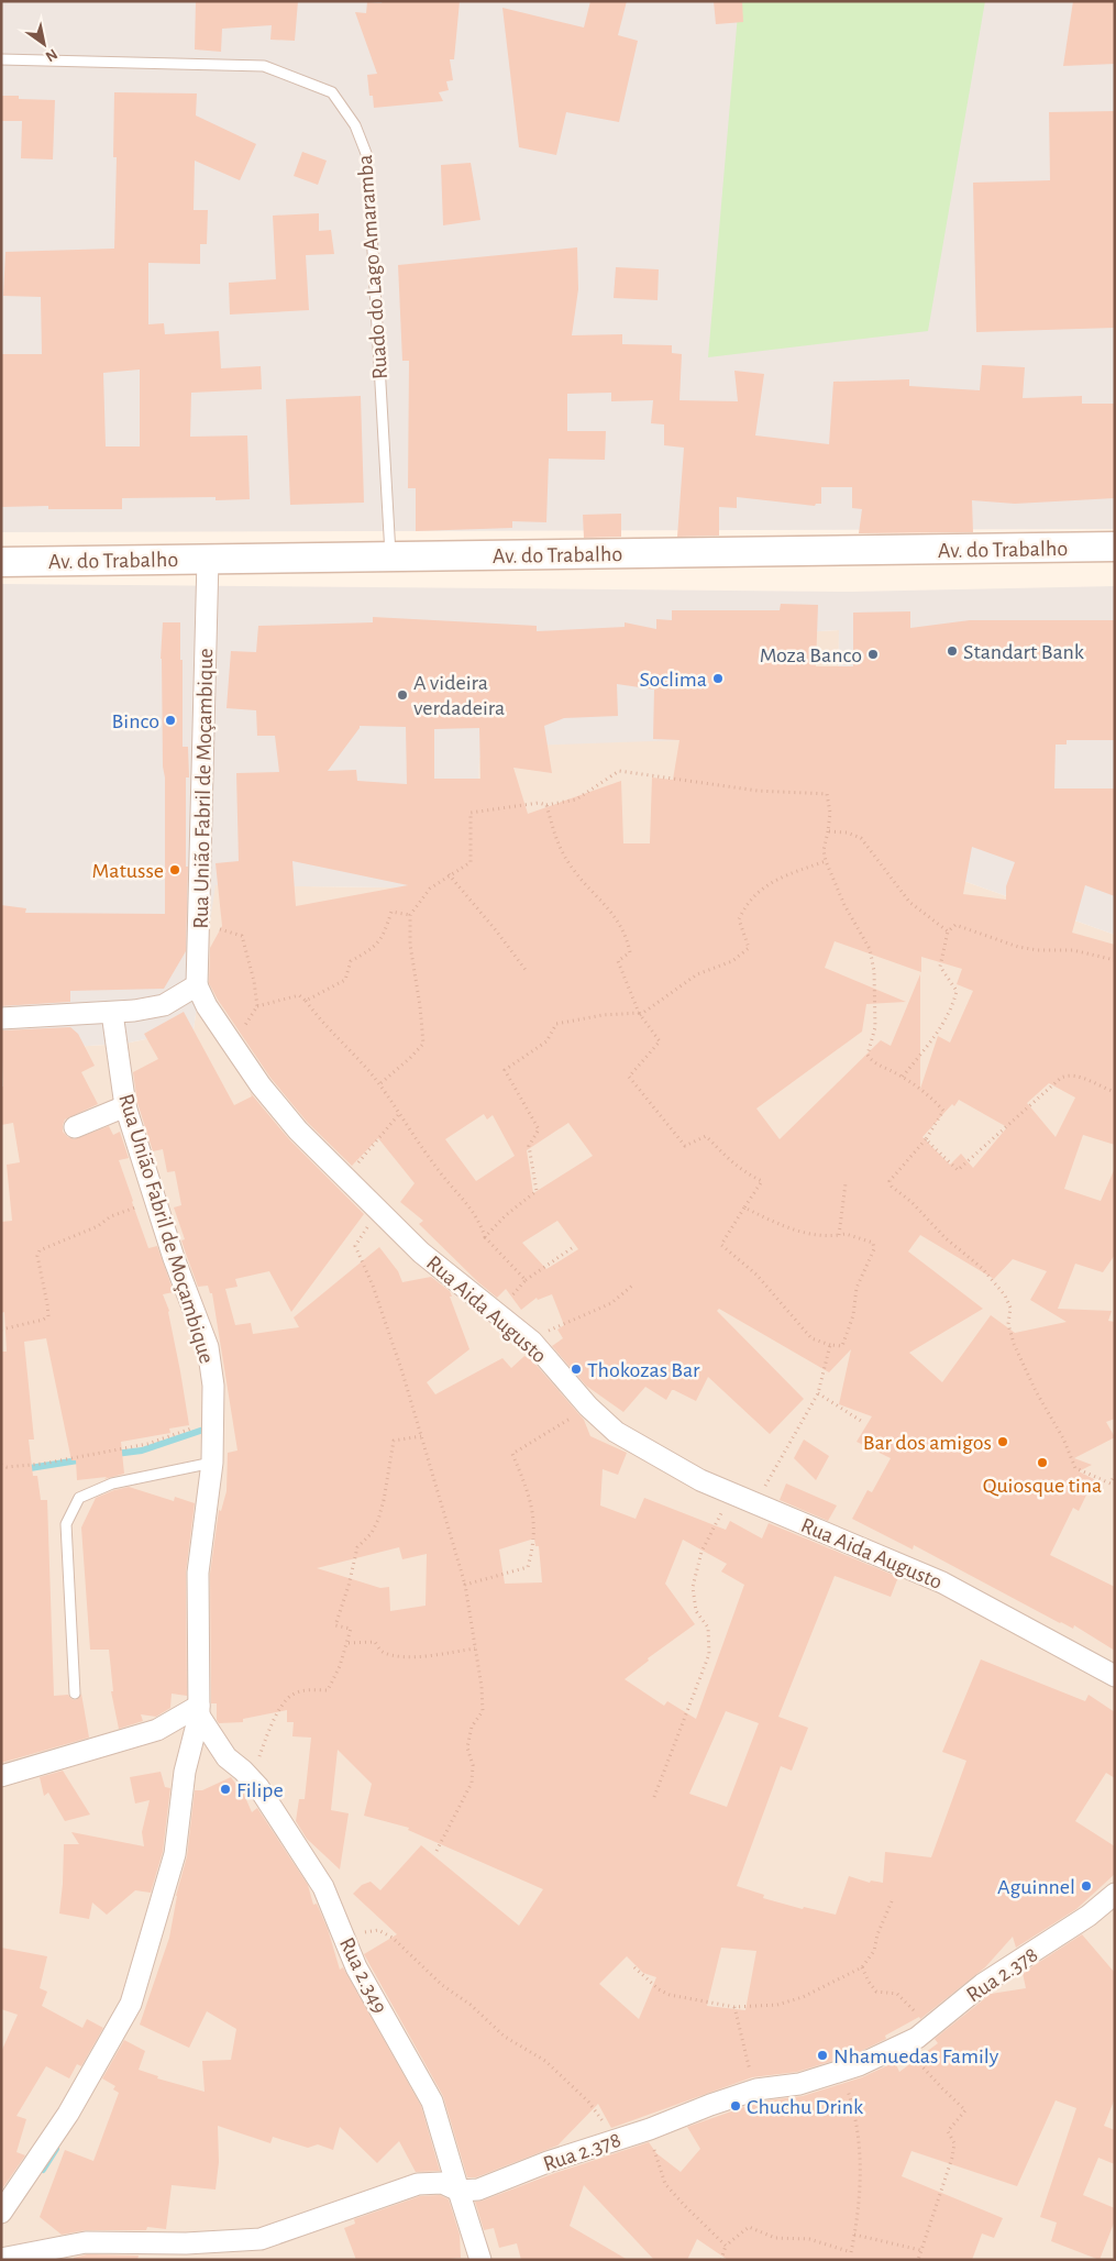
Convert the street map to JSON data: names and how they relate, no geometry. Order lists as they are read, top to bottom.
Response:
{
  "streets": {
    "main road": ["Av. do Trabalho"],
    "street": [
      "Rua União Fabril de Moçambique",
      "Rua Aida Augusto",
      "Rua 2.378",
      "Rua 2.349"
    ],
    "lane": ["Ruado do Lago Amaramba"]
  },
  "crossings": [
    ["Ruado do Lago Amaramba", "Av. do Trabalho"],
    ["Av. do Trabalho", "Rua União Fabril de Moçambique"],
    ["Rua União Fabril de Moçambique", "Rua Aida Augusto"],
    ["Rua União Fabril de Moçambique", "Rua 2.349"],
    ["Rua 2.378", "Rua 2.349"]
  ],
  "places": [
    "Standart Bank",
    "Moza Banco",
    "Soclima",
    "A videira verdadeira",
    "Binco",
    "Matusse",
    "Thokozas Bar",
    "Bar dos amigos",
    "Quiosque tina",
    "Filipe",
    "Aguinnel",
    "Nhamuedas Family",
    "Chuchu Drink"
  ],
  "north": "bottom right"
}
